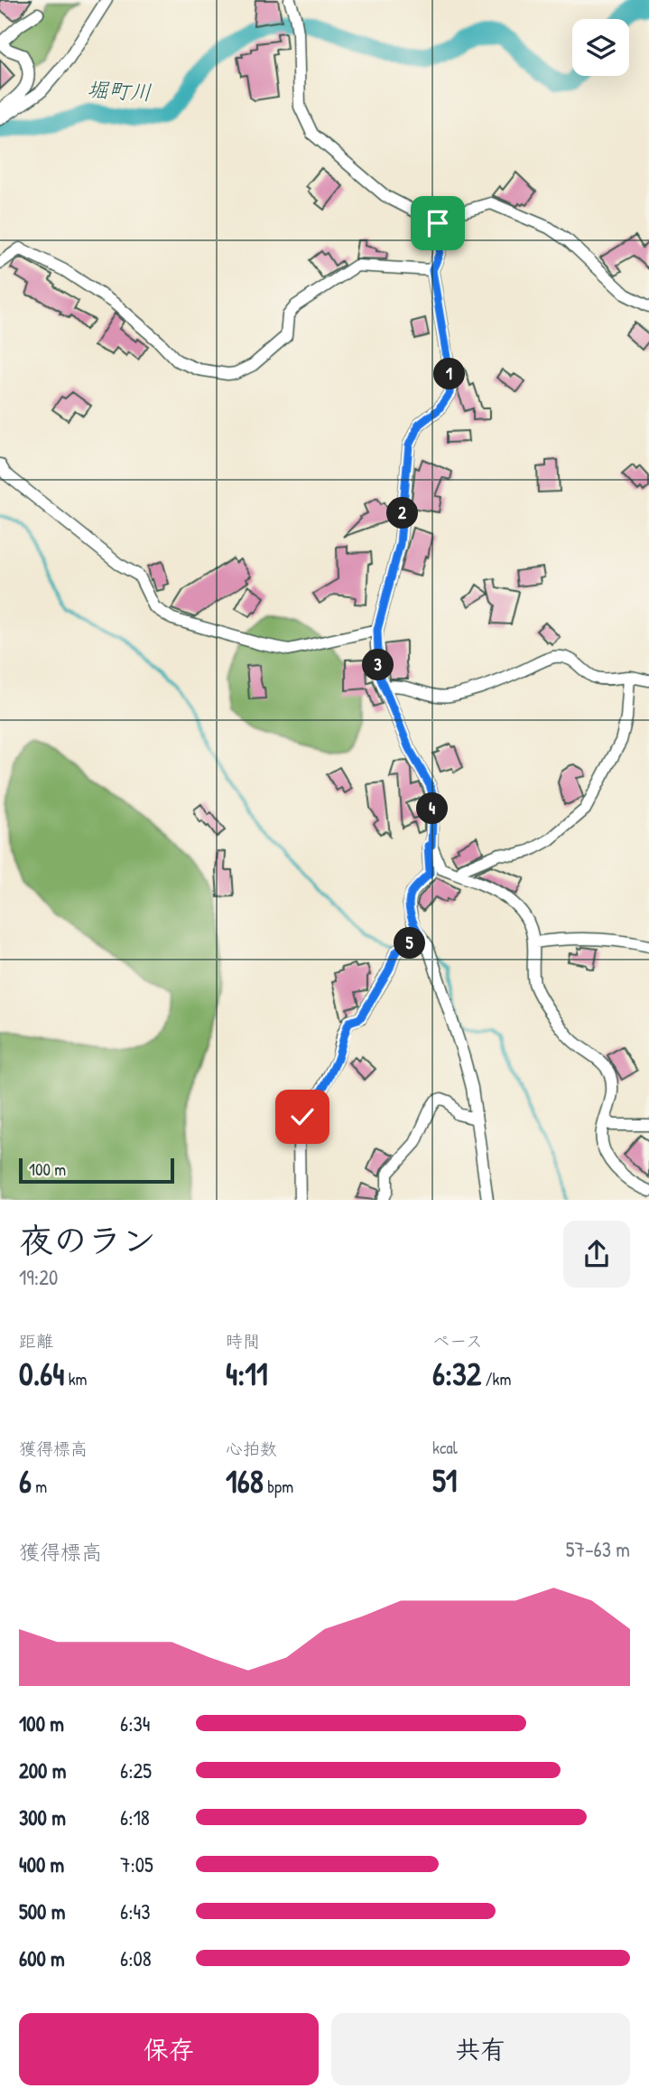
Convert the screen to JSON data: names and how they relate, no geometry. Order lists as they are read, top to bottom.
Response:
{
  "water": ["堀町川"],
  "scale_bar": "100 m",
  "page": {
    "pins": [
      "1",
      "2",
      "3",
      "4",
      "5"
    ],
    "scale": "100 m",
    "heading": ["夜のラン", "19:20"],
    "stats": [
      ["距離", "0.64 km"],
      ["時間", "4:11"],
      ["ペース", "6:32 /km"],
      ["獲得標高", "6 m"],
      ["心拍数", "168 bpm"],
      ["kcal", "51"]
    ],
    "chart": ["獲得標高", "57–63 m"],
    "list": [
      {
        "name": "100 m",
        "note": "6:34"
      },
      {
        "name": "200 m",
        "note": "6:25"
      },
      {
        "name": "300 m",
        "note": "6:18"
      },
      {
        "name": "400 m",
        "note": "7:05"
      },
      {
        "name": "500 m",
        "note": "6:43"
      },
      {
        "name": "600 m",
        "note": "6:08"
      }
    ],
    "buttons": ["保存", "共有"]
  }
}
